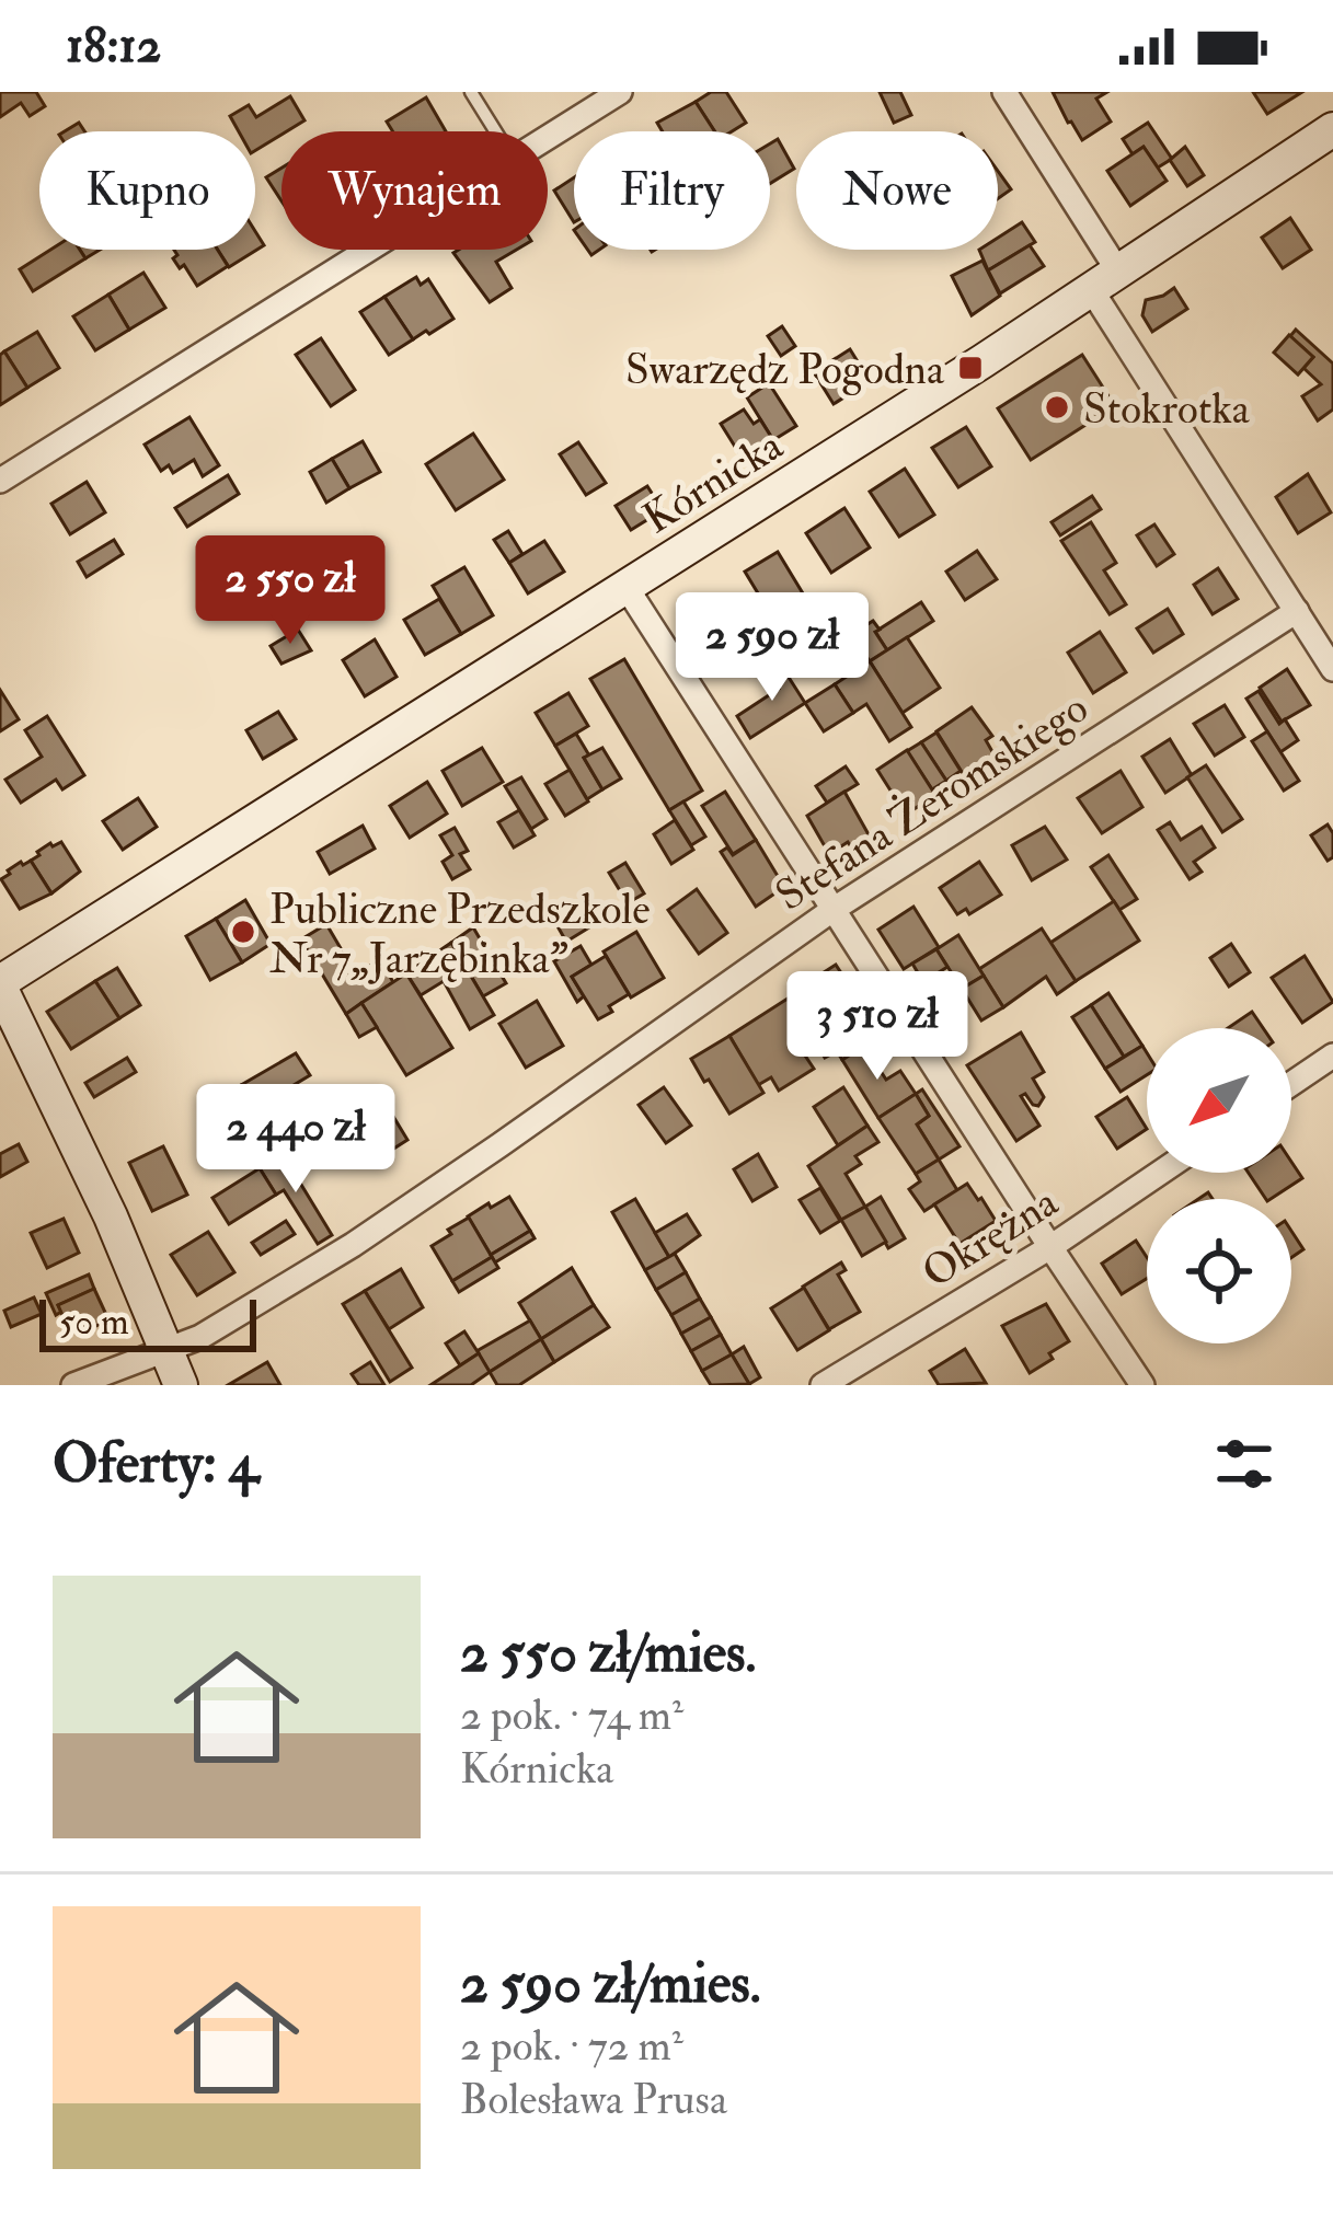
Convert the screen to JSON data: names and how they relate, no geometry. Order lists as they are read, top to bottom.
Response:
{
  "streets": {
    "street": ["Kórnicka", "Stefana Żeromskiego", "Okrężna"]
  },
  "places": {
    "transit": ["Swarzędz Pogodna"],
    "other": ["Stokrotka", "Publiczne Przedszkole Nr 7„Jarzębinka”"]
  },
  "scale_bar": "50 m",
  "north": "bottom left",
  "page": {
    "status": "18:12",
    "chip": [
      "Kupno",
      "Wynajem",
      "Filtry",
      "Nowe"
    ],
    "price": [
      "2 550 zł",
      "2 590 zł",
      "3 510 zł",
      "2 440 zł"
    ],
    "scale": "50 m",
    "heading": "Oferty: 4",
    "list": [
      {
        "name": "2 550 zł/mies.",
        "note": "2 pok. · 74 m² · Kórnicka"
      },
      {
        "name": "2 590 zł/mies.",
        "note": "2 pok. · 72 m² · Bolesława Prusa"
      }
    ]
  }
}
